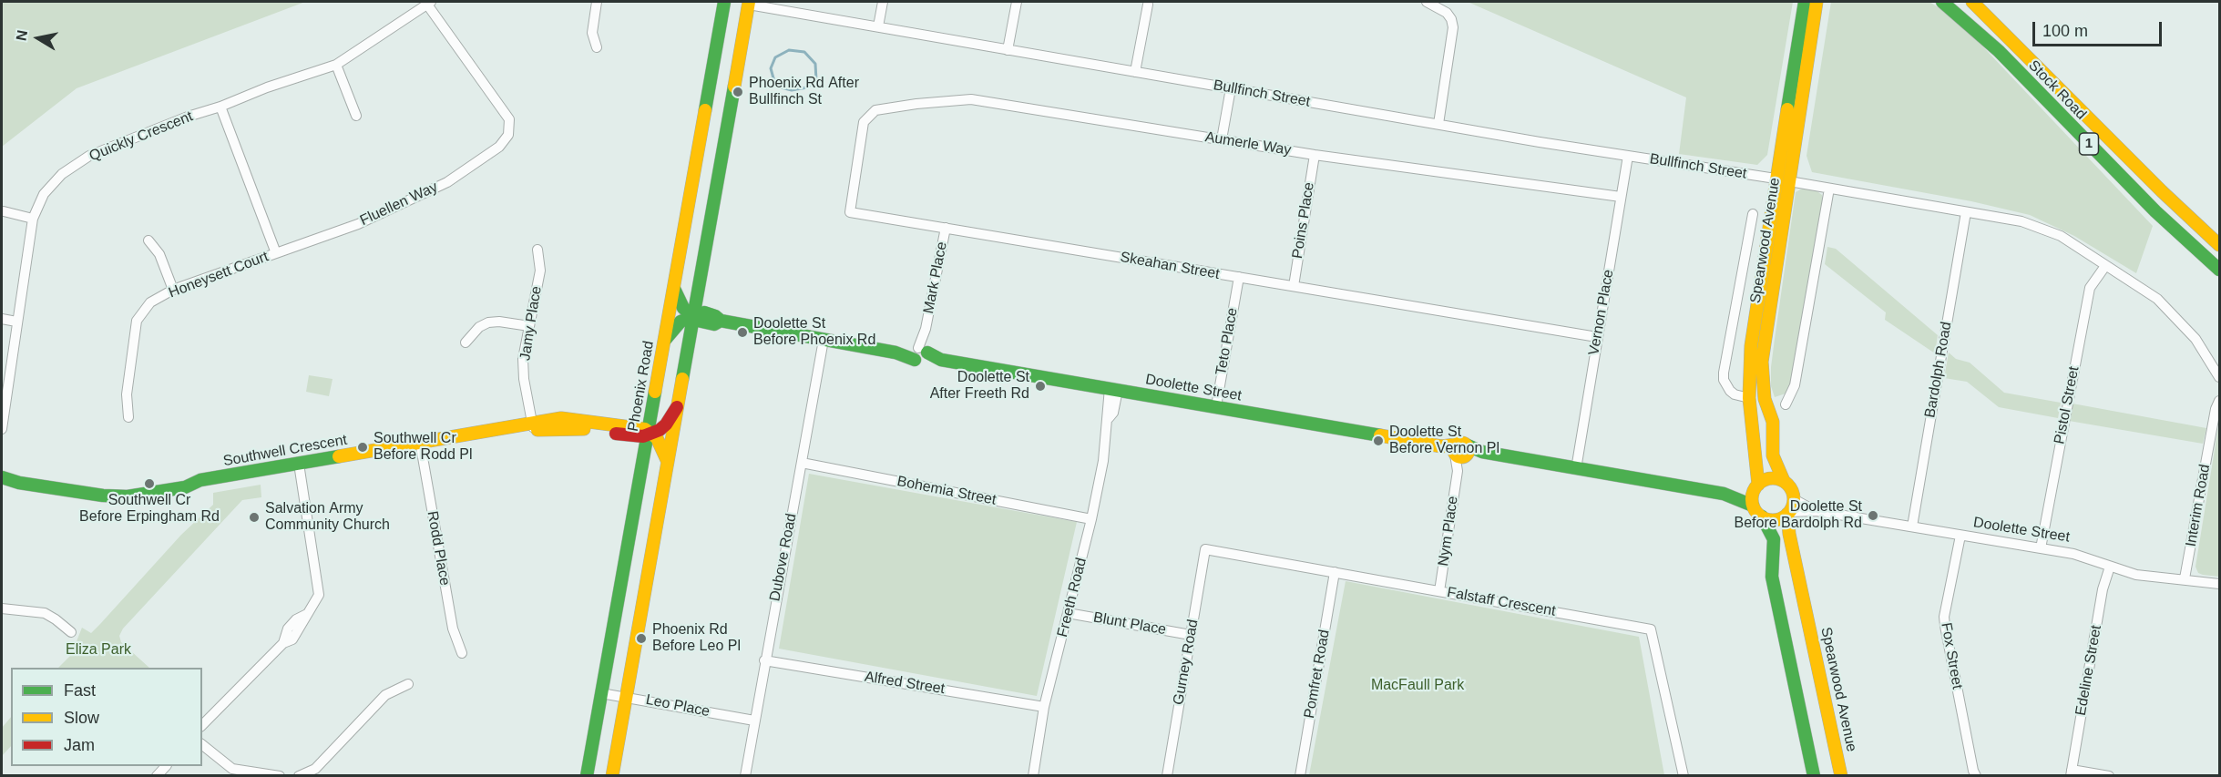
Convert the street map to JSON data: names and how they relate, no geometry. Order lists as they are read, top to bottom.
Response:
{
  "streets": {
    "main road": [
      "Stock Road",
      "1",
      "Spearwood Avenue",
      "Phoenix Road",
      "Doolette Street",
      "Southwell Crescent"
    ],
    "street": [
      "Bullfinch Street",
      "Quickly Crescent",
      "Aumerle Way",
      "Fluellen Way",
      "Poins Place",
      "Skeahan Street",
      "Honeysett Court",
      "Mark Place",
      "Vernon Place",
      "Jamy Place",
      "Teto Place",
      "Bardolph Road",
      "Pistol Street",
      "Bohemia Street",
      "Interim Road",
      "Nym Place",
      "Rodd Place",
      "Dubove Road",
      "Freeth Road",
      "Falstaff Crescent",
      "Blunt Place",
      "Fox Street",
      "Gurney Road",
      "Edeline Street",
      "Pomfret Road",
      "Alfred Street",
      "Leo Place"
    ]
  },
  "crossings": [
    ["Bullfinch Street", "Spearwood Avenue"],
    ["Bullfinch Street", "Vernon Place"],
    ["Quickly Crescent", "Fluellen Way"],
    ["Aumerle Way", "Poins Place"],
    ["Aumerle Way", "Skeahan Street"],
    ["Aumerle Way", "Vernon Place"],
    ["Fluellen Way", "Honeysett Court"],
    ["Poins Place", "Skeahan Street"],
    ["Spearwood Avenue", "Doolette Street"],
    ["Skeahan Street", "Mark Place"],
    ["Skeahan Street", "Vernon Place"],
    ["Skeahan Street", "Teto Place"],
    ["Mark Place", "Doolette Street"],
    ["Vernon Place", "Doolette Street"],
    ["Jamy Place", "Southwell Crescent"],
    ["Teto Place", "Doolette Street"],
    ["Bardolph Road", "Doolette Street"],
    ["Phoenix Road", "Southwell Crescent"],
    ["Phoenix Road", "Leo Place"],
    ["Doolette Street", "Pistol Street"],
    ["Doolette Street", "Interim Road"],
    ["Doolette Street", "Nym Place"],
    ["Doolette Street", "Dubove Road"],
    ["Doolette Street", "Freeth Road"],
    ["Doolette Street", "Fox Street"],
    ["Doolette Street", "Edeline Street"],
    ["Southwell Crescent", "Rodd Place"],
    ["Bohemia Street", "Dubove Road"],
    ["Bohemia Street", "Freeth Road"],
    ["Nym Place", "Falstaff Crescent"],
    ["Dubove Road", "Alfred Street"],
    ["Dubove Road", "Leo Place"],
    ["Freeth Road", "Blunt Place"],
    ["Freeth Road", "Alfred Street"],
    ["Falstaff Crescent", "Gurney Road"],
    ["Falstaff Crescent", "Pomfret Road"],
    ["Blunt Place", "Gurney Road"]
  ],
  "parks": ["Eliza Park", "MacFaull Park"],
  "places": [
    "Phoenix Rd After Bullfinch St",
    "Doolette St Before Phoenix Rd",
    "Doolette St After Freeth Rd",
    "Doolette St Before Vernon Pl",
    "Southwell Cr Before Rodd Pl",
    "Southwell Cr Before Erpingham Rd",
    "Doolette St Before Bardolph Rd",
    "Salvation Army Community Church",
    "Phoenix Rd Before Leo Pl"
  ],
  "legend": ["Fast", "Slow", "Jam"],
  "scale_bar": "100 m",
  "north": "left"
}
